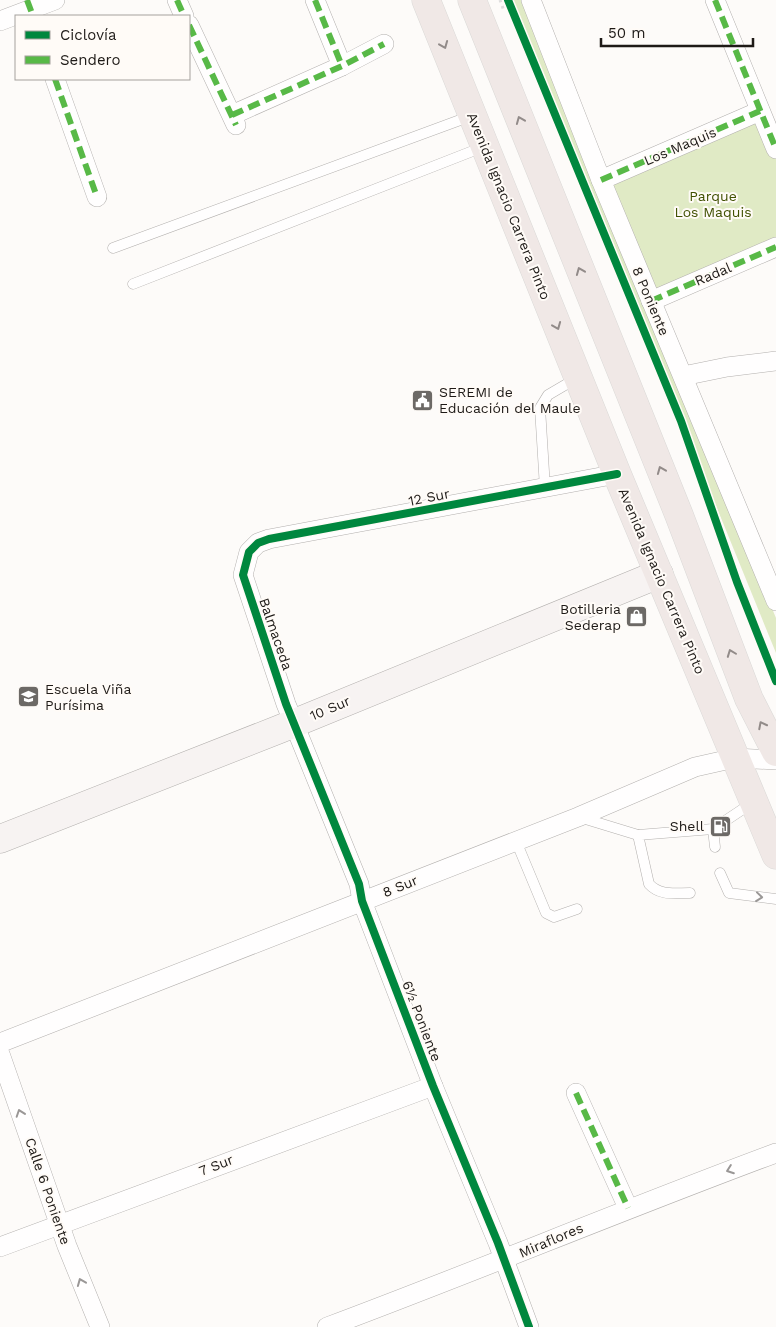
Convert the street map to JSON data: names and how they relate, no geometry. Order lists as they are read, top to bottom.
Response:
{
  "streets": {
    "main road": ["Avenida Ignacio Carrera Pinto"],
    "street": [
      "Los Maquis",
      "Radal",
      "8 Poniente",
      "12 Sur",
      "Balmaceda",
      "10 Sur",
      "8 Sur",
      "6½ Poniente",
      "7 Sur",
      "Calle 6 Poniente",
      "Miraflores"
    ]
  },
  "crossings": [
    ["Los Maquis", "8 Poniente"],
    ["Avenida Ignacio Carrera Pinto", "12 Sur"],
    ["Avenida Ignacio Carrera Pinto", "10 Sur"],
    ["Avenida Ignacio Carrera Pinto", "8 Sur"],
    ["Radal", "8 Poniente"],
    ["12 Sur", "Balmaceda"],
    ["Balmaceda", "10 Sur"],
    ["Balmaceda", "6½ Poniente"],
    ["10 Sur", "6½ Poniente"],
    ["8 Sur", "6½ Poniente"],
    ["6½ Poniente", "7 Sur"],
    ["6½ Poniente", "Miraflores"],
    ["7 Sur", "Calle 6 Poniente"]
  ],
  "one_way": ["Calle 6 Poniente"],
  "parks": ["Parque Los Maquis"],
  "places": {
    "public building": ["SEREMI de Educación del Maule"],
    "shop": ["Botilleria Sederap"],
    "school or university": ["Escuela Viña Purísima"],
    "fuel station": ["Shell"]
  },
  "legend": ["Ciclovía", "Sendero"],
  "scale_bar": "50 m"
}
